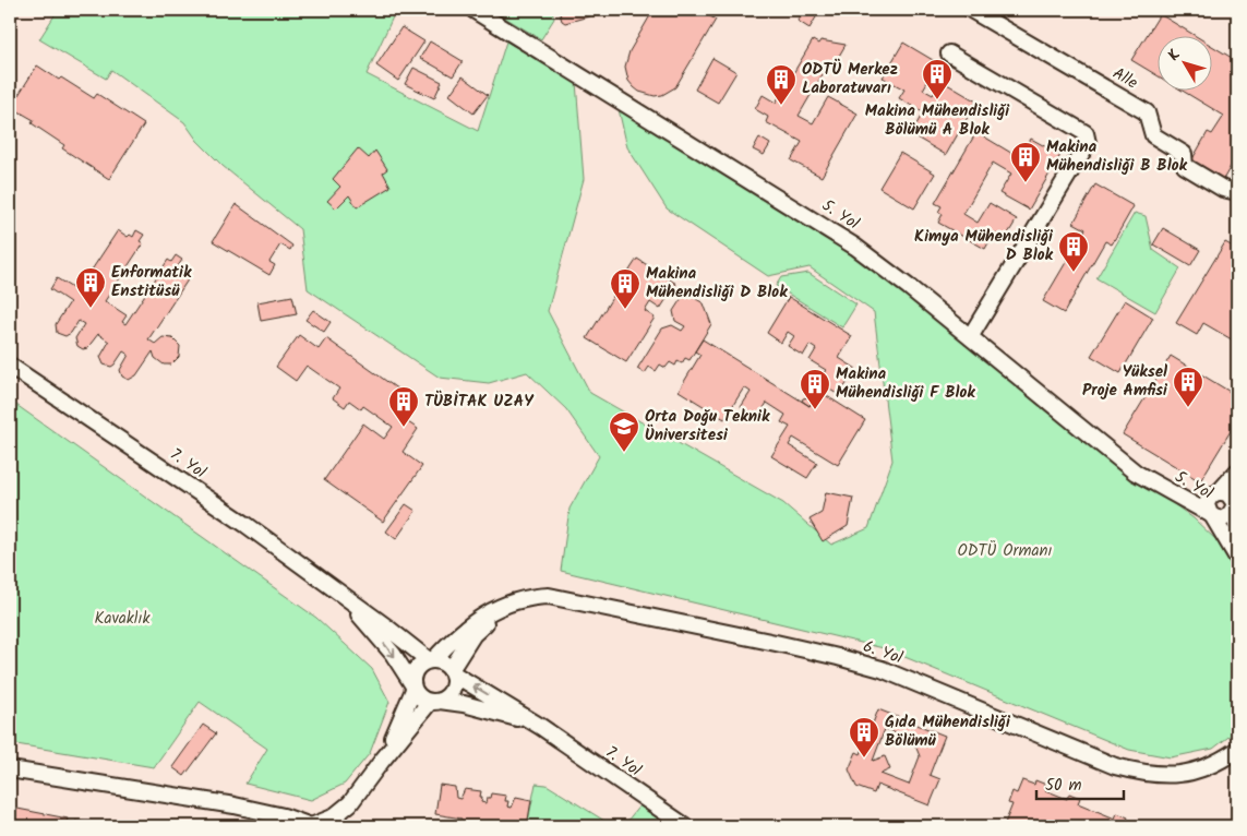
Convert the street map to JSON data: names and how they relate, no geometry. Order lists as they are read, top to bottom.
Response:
{
  "streets": {
    "street": [
      "Alle",
      "5. Yol",
      "7. Yol",
      "6. Yol"
    ]
  },
  "crossings": [
    ["7. Yol", "6. Yol"]
  ],
  "parks": ["ODTÜ Ormanı", "Kavaklık"],
  "places": {
    "building": [
      "Makina Mühendisliği Bölümü A Blok",
      "ODTÜ Merkez Laboratuvarı",
      "Makina Mühendisliği B Blok",
      "Kimya Mühendisliği D Blok",
      "Enformatik Enstitüsü",
      "Makina Mühendisliği D Blok",
      "Yüksel Proje Amfisi",
      "Makina Mühendisliği F Blok",
      "TÜBİTAK UZAY",
      "Gıda Mühendisliği Bölümü"
    ],
    "school or university": ["Orta Doğu Teknik Üniversitesi"]
  },
  "scale_bar": "50 m",
  "north": "top left"
}
